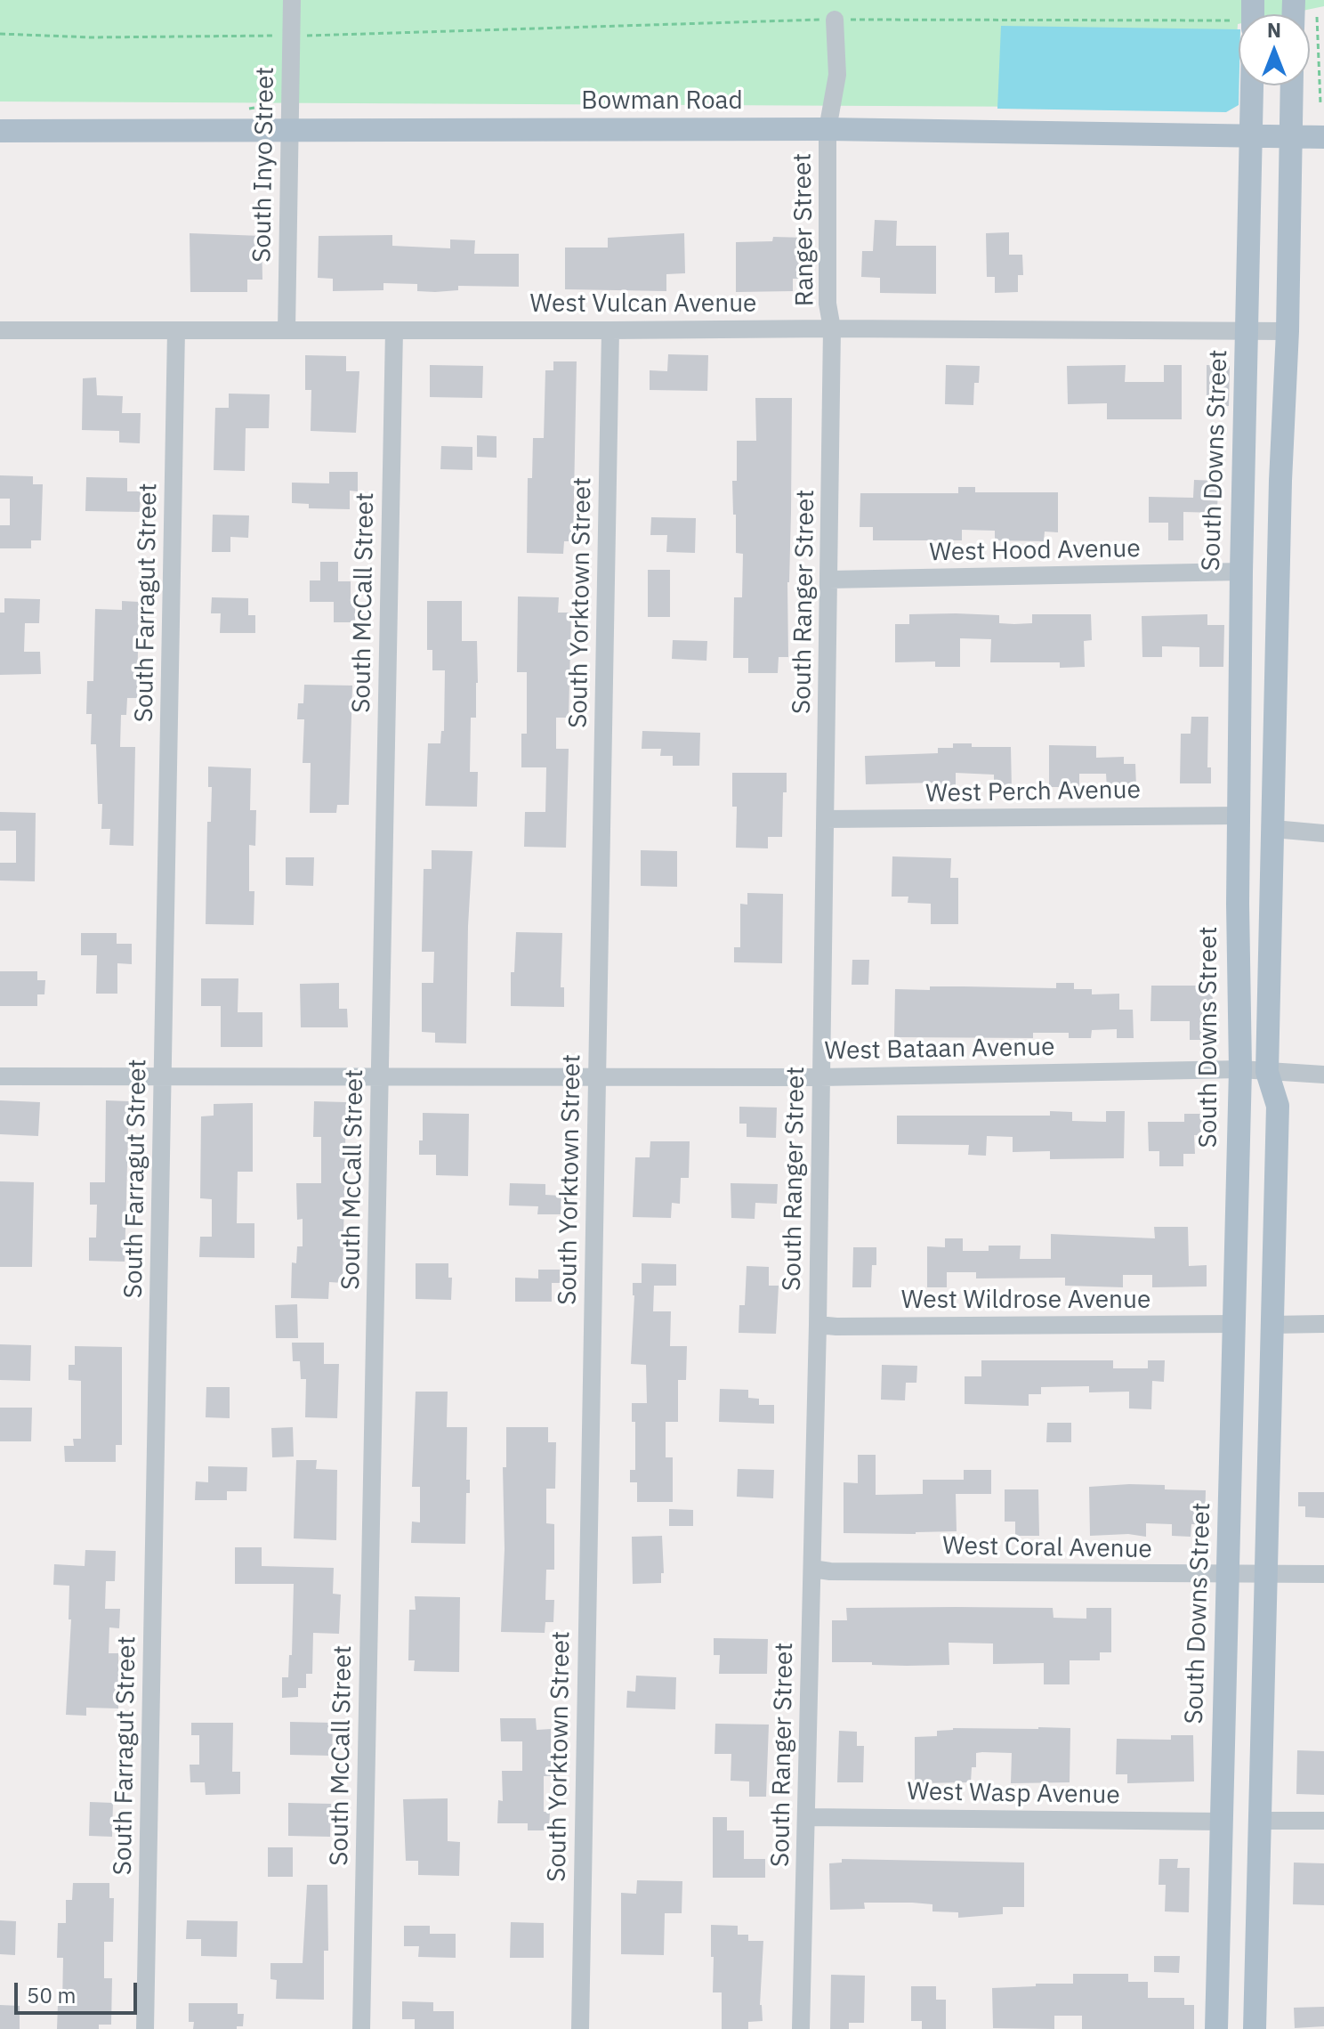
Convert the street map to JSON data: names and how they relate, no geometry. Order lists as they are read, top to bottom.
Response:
{
  "streets": {
    "main road": ["Bowman Road", "South Downs Street"],
    "street": [
      "South Inyo Street",
      "Ranger Street",
      "West Vulcan Avenue",
      "West Hood Avenue",
      "South Ranger Street",
      "South Farragut Street",
      "South McCall Street",
      "South Yorktown Street",
      "West Perch Avenue",
      "West Bataan Avenue",
      "West Wildrose Avenue",
      "West Coral Avenue",
      "West Wasp Avenue"
    ]
  },
  "crossings": [
    ["Bowman Road", "South Inyo Street"],
    ["Bowman Road", "Ranger Street"],
    ["Bowman Road", "South Downs Street"],
    ["South Inyo Street", "West Vulcan Avenue"],
    ["Ranger Street", "West Vulcan Avenue"],
    ["Ranger Street", "South Ranger Street"],
    ["West Vulcan Avenue", "South Downs Street"],
    ["West Vulcan Avenue", "South Ranger Street"],
    ["West Vulcan Avenue", "South Farragut Street"],
    ["West Vulcan Avenue", "South McCall Street"],
    ["West Vulcan Avenue", "South Yorktown Street"],
    ["South Downs Street", "West Hood Avenue"],
    ["South Downs Street", "West Perch Avenue"],
    ["South Downs Street", "West Bataan Avenue"],
    ["South Downs Street", "West Wildrose Avenue"],
    ["South Downs Street", "West Coral Avenue"],
    ["South Downs Street", "West Wasp Avenue"],
    ["West Hood Avenue", "South Ranger Street"],
    ["South Ranger Street", "West Perch Avenue"],
    ["South Ranger Street", "West Bataan Avenue"],
    ["South Ranger Street", "West Wildrose Avenue"],
    ["South Ranger Street", "West Coral Avenue"],
    ["South Ranger Street", "West Wasp Avenue"],
    ["South Farragut Street", "West Bataan Avenue"],
    ["South McCall Street", "West Bataan Avenue"],
    ["South Yorktown Street", "West Bataan Avenue"]
  ],
  "scale_bar": "50 m",
  "north": "top"
}
